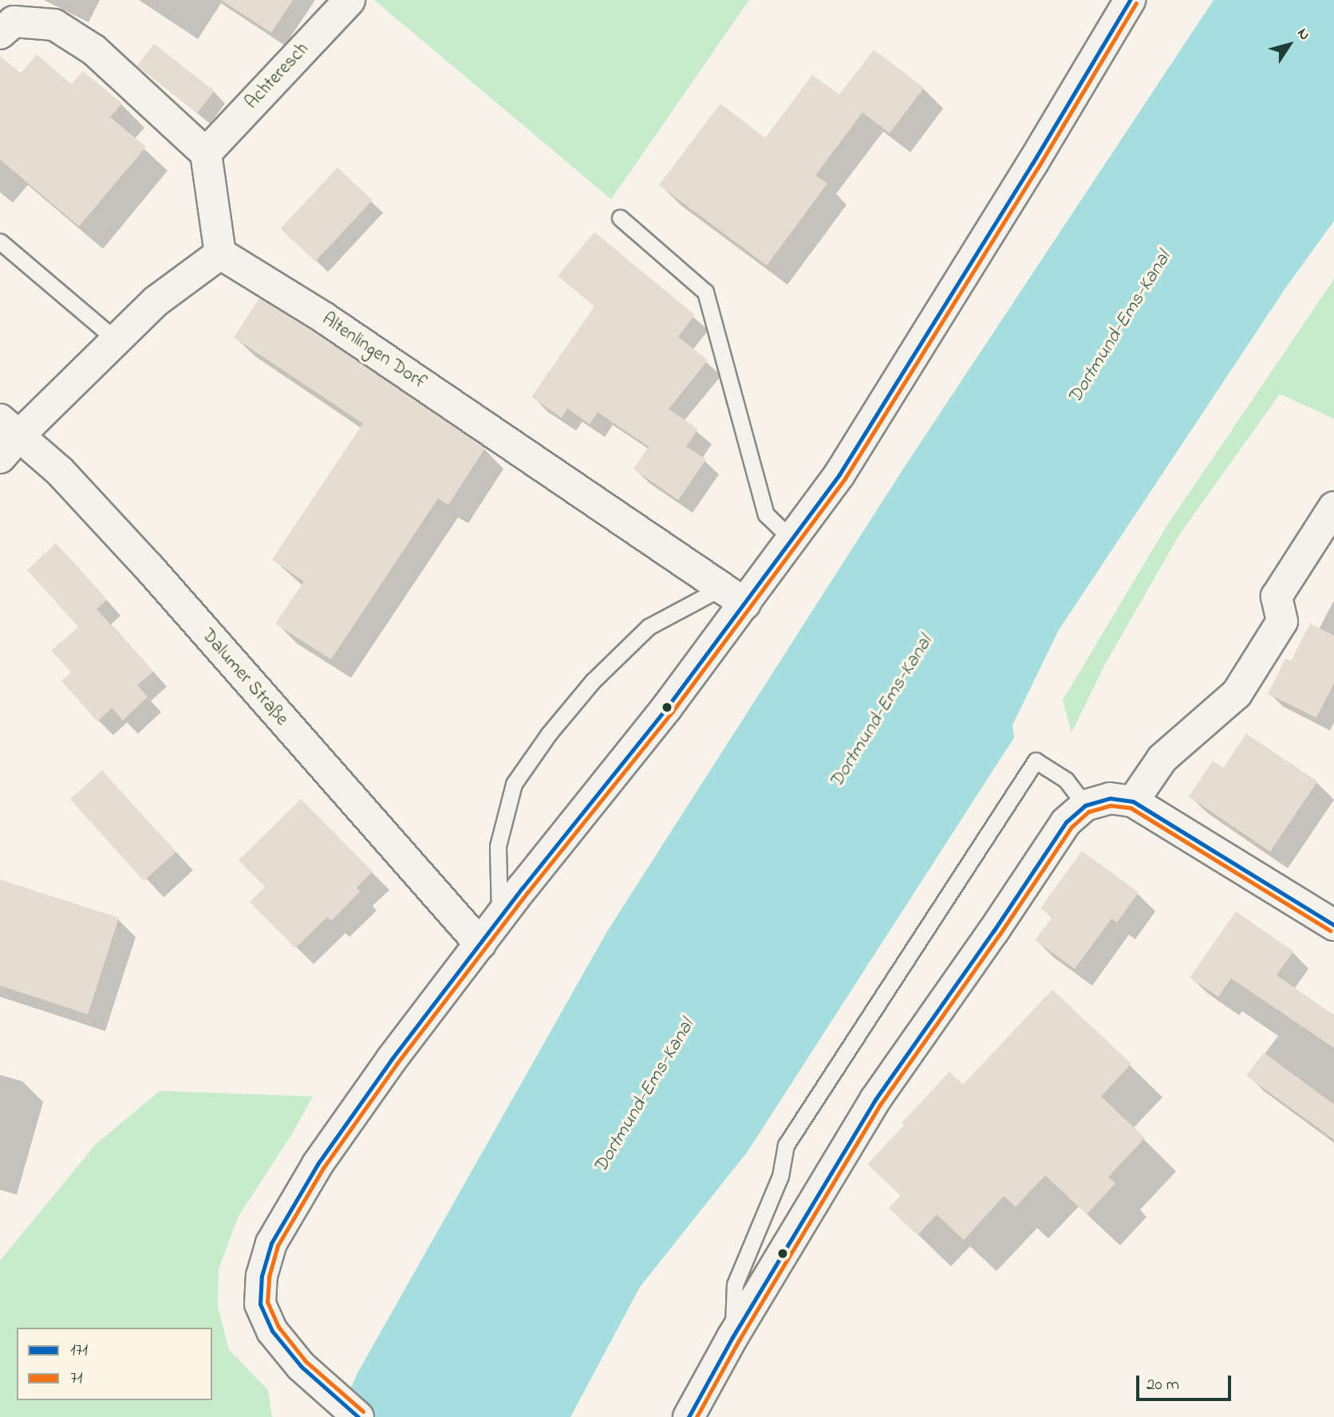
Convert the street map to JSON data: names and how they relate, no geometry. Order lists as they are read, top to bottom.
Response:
{
  "streets": {
    "street": ["Achteresch", "Altenlingen Dorf", "Dalumer Straße"]
  },
  "water": ["Dortmund-Ems-Kanal"],
  "lines": ["transit line 171", "transit line 71"],
  "legend": ["171", "71"],
  "scale_bar": "20 m",
  "north": "top right"
}
